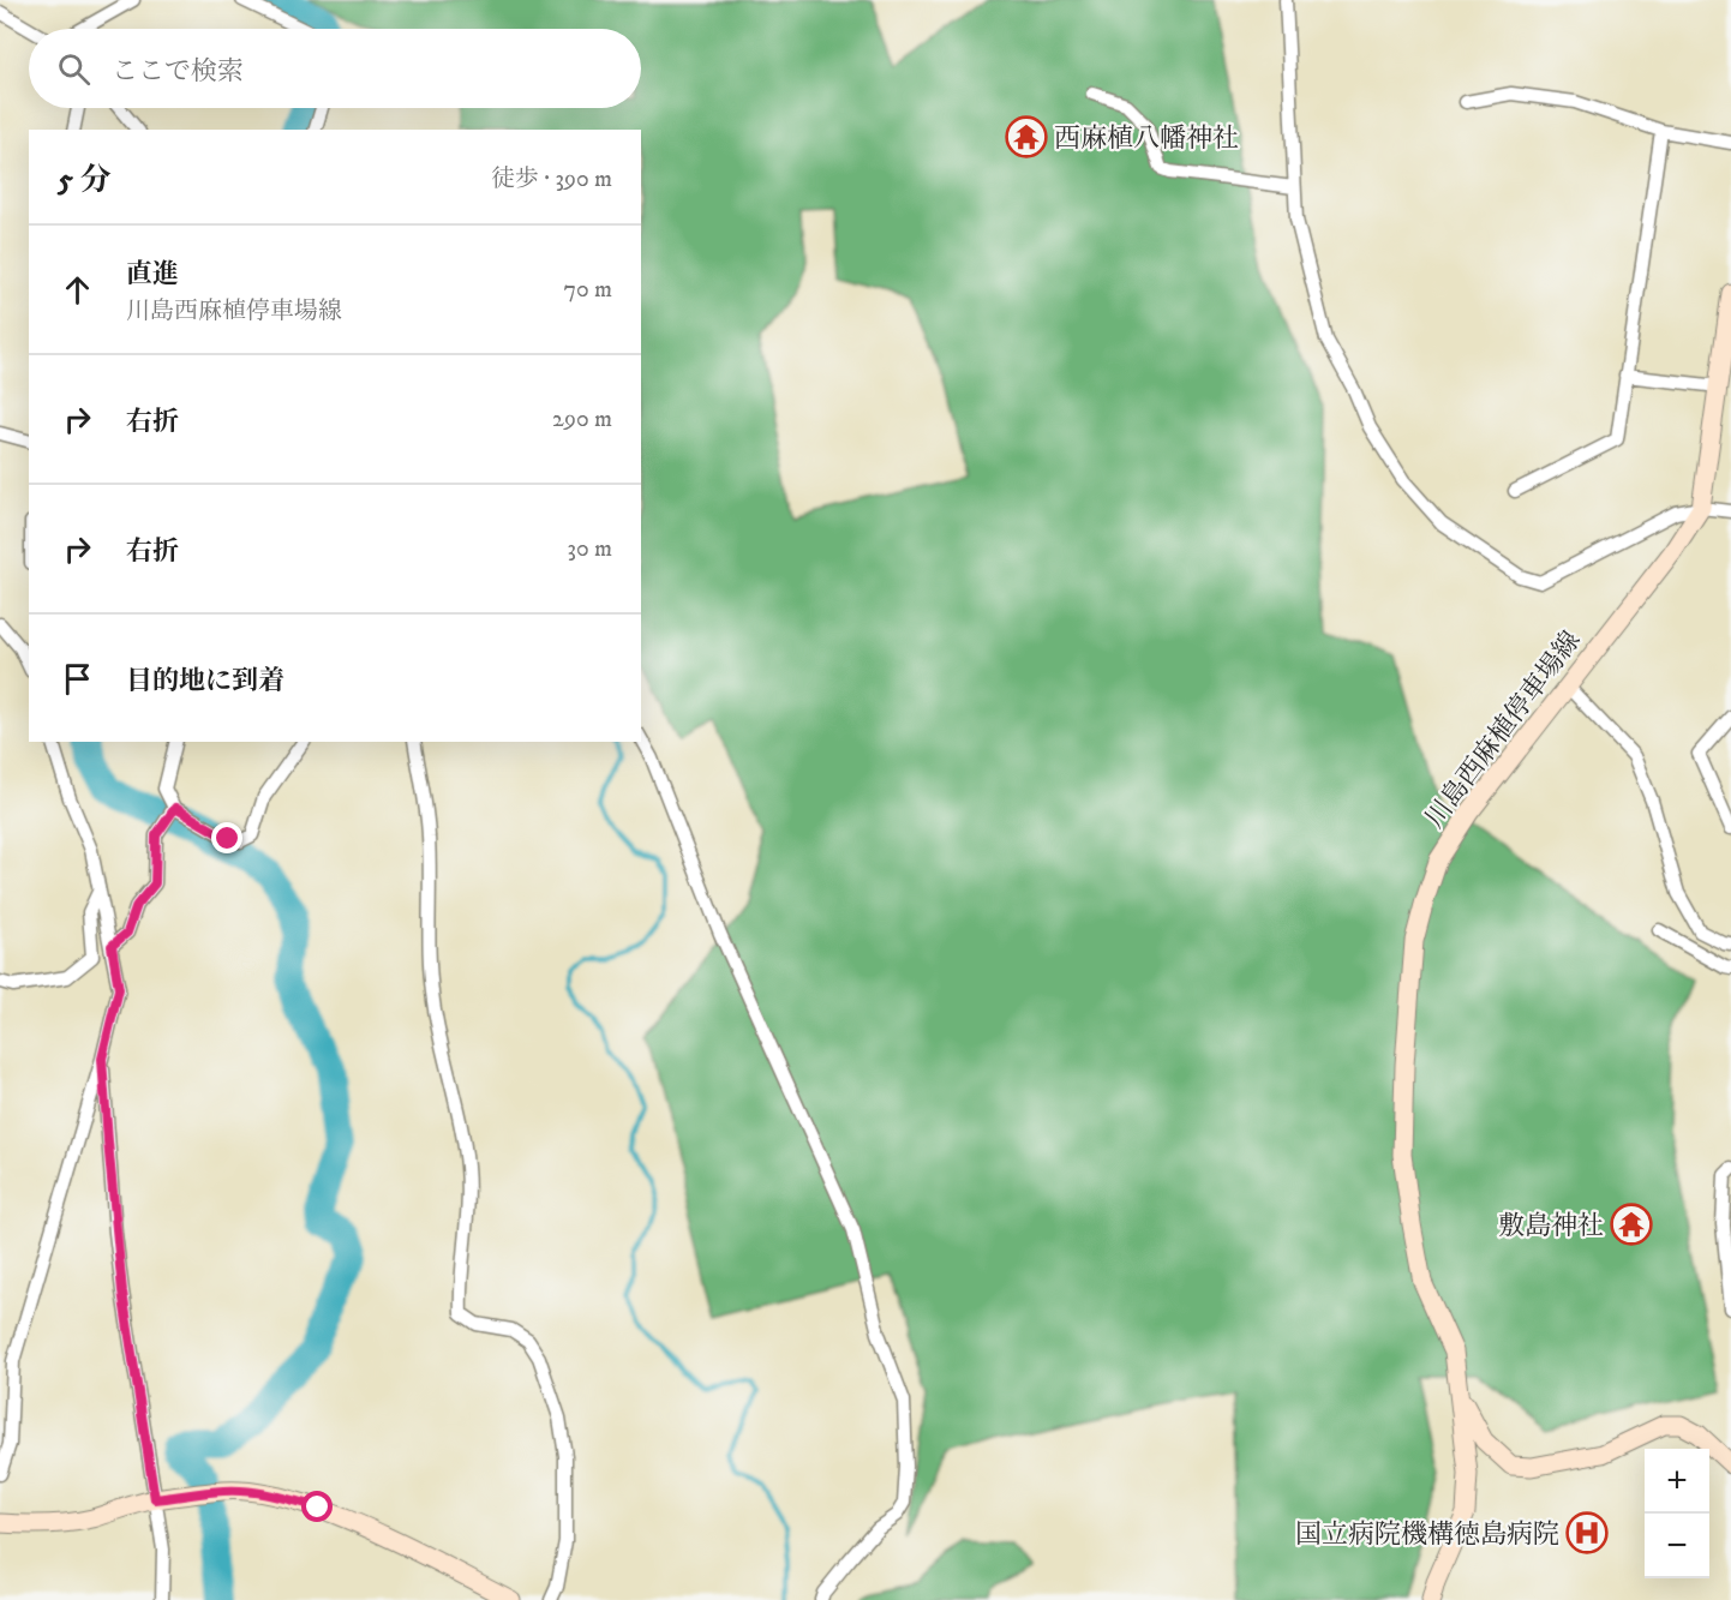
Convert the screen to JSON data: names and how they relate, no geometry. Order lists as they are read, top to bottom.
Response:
{
  "streets": {
    "main road": ["川島西麻植停車場線"]
  },
  "places": {
    "temple": ["西麻植八幡神社", "敷島神社"],
    "hospital": ["国立病院機構徳島病院"]
  },
  "page": {
    "search": "ここで検索",
    "heading": ["5 分", "徒歩 · 390 m"],
    "list": [
      ["直進", "川島西麻植停車場線", "70 m"],
      ["右折", "290 m"],
      ["右折", "30 m"],
      "目的地に到着"
    ],
    "map_buttons": ["+", "−"]
  }
}
